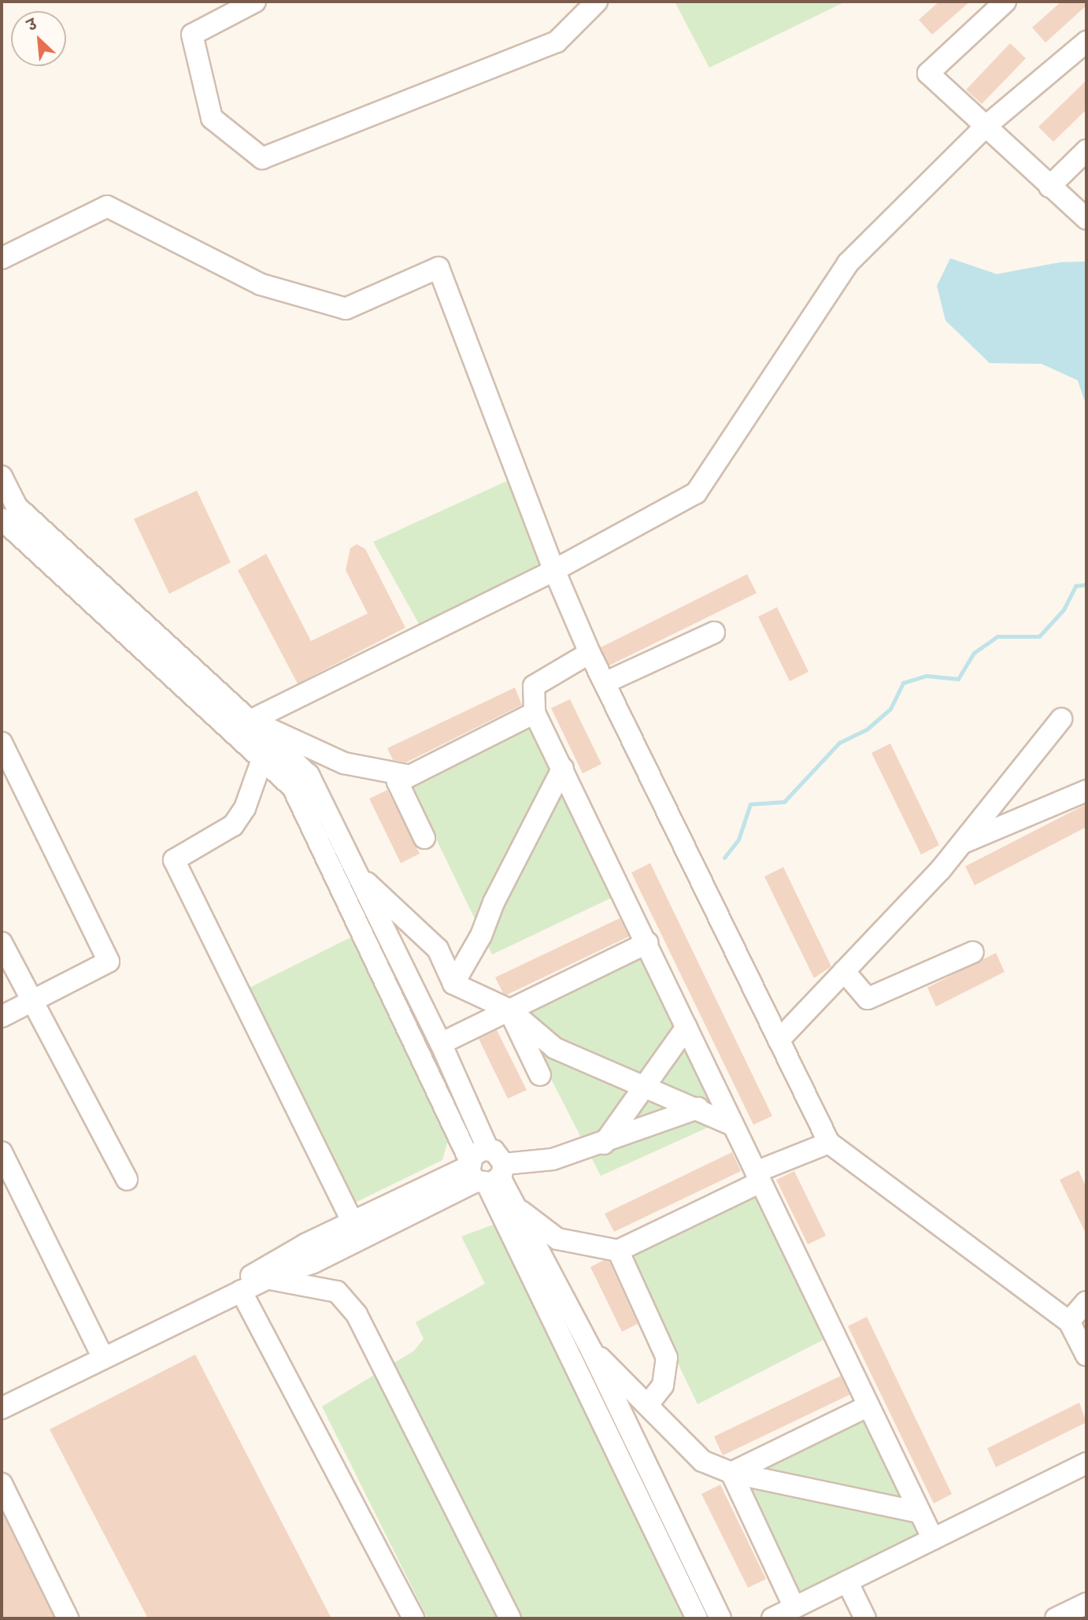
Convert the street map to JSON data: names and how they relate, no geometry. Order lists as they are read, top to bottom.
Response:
{
  "north": "top left"
}
